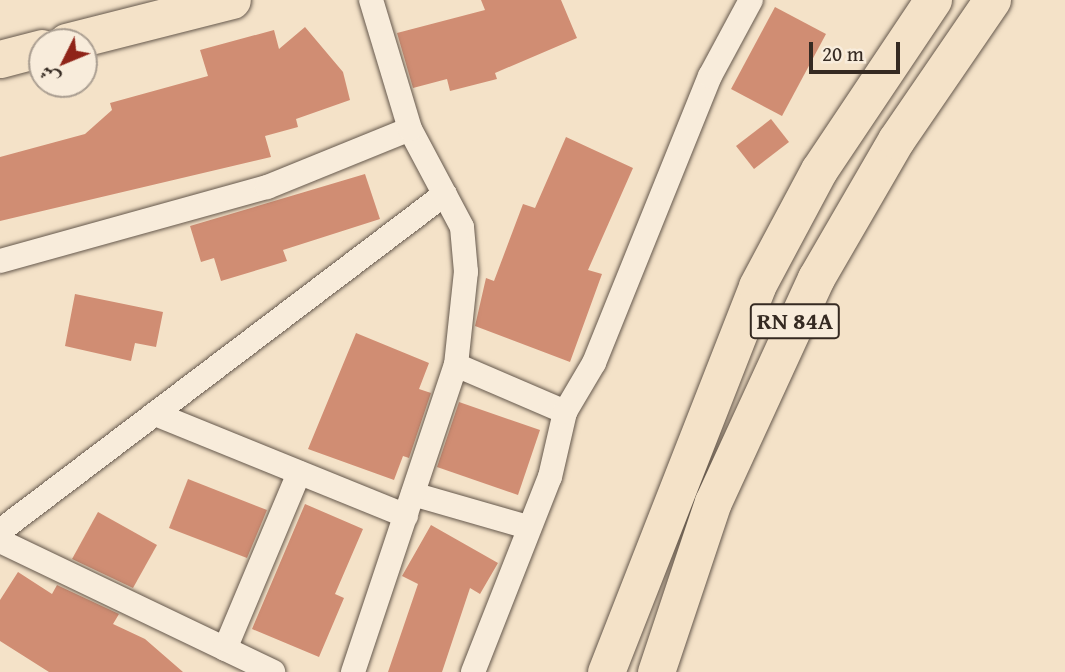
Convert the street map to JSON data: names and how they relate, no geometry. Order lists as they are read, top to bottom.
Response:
{
  "streets": {
    "main road": ["RN 84A"]
  },
  "scale_bar": "20 m",
  "north": "bottom left"
}
